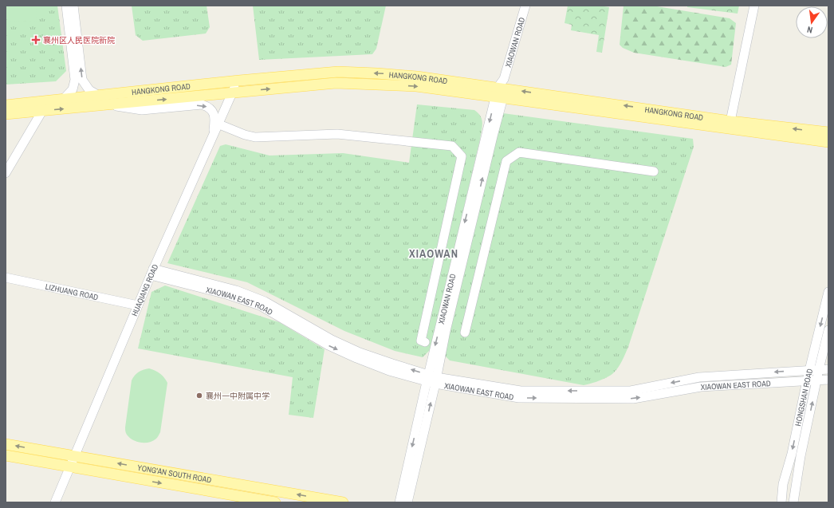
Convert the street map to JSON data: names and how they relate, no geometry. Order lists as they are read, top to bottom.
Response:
{
  "streets": {
    "main road": ["HANGKONG ROAD", "YONG'AN SOUTH ROAD"],
    "street": [
      "XIAOWAN ROAD",
      "HUAQIANG ROAD",
      "LIZHUANG ROAD",
      "XIAOWAN EAST ROAD",
      "HONGSHAN ROAD"
    ]
  },
  "crossings": [
    ["XIAOWAN ROAD", "HANGKONG ROAD"],
    ["XIAOWAN ROAD", "XIAOWAN EAST ROAD"],
    ["HANGKONG ROAD", "HUAQIANG ROAD"],
    ["HUAQIANG ROAD", "LIZHUANG ROAD"],
    ["HUAQIANG ROAD", "XIAOWAN EAST ROAD"],
    ["HUAQIANG ROAD", "YONG'AN SOUTH ROAD"],
    ["XIAOWAN EAST ROAD", "HONGSHAN ROAD"]
  ],
  "districts": ["XIAOWAN"],
  "places": {
    "health": ["襄州区人民医院新院"],
    "other": ["襄州一中附属中学"]
  },
  "north": "bottom"
}
